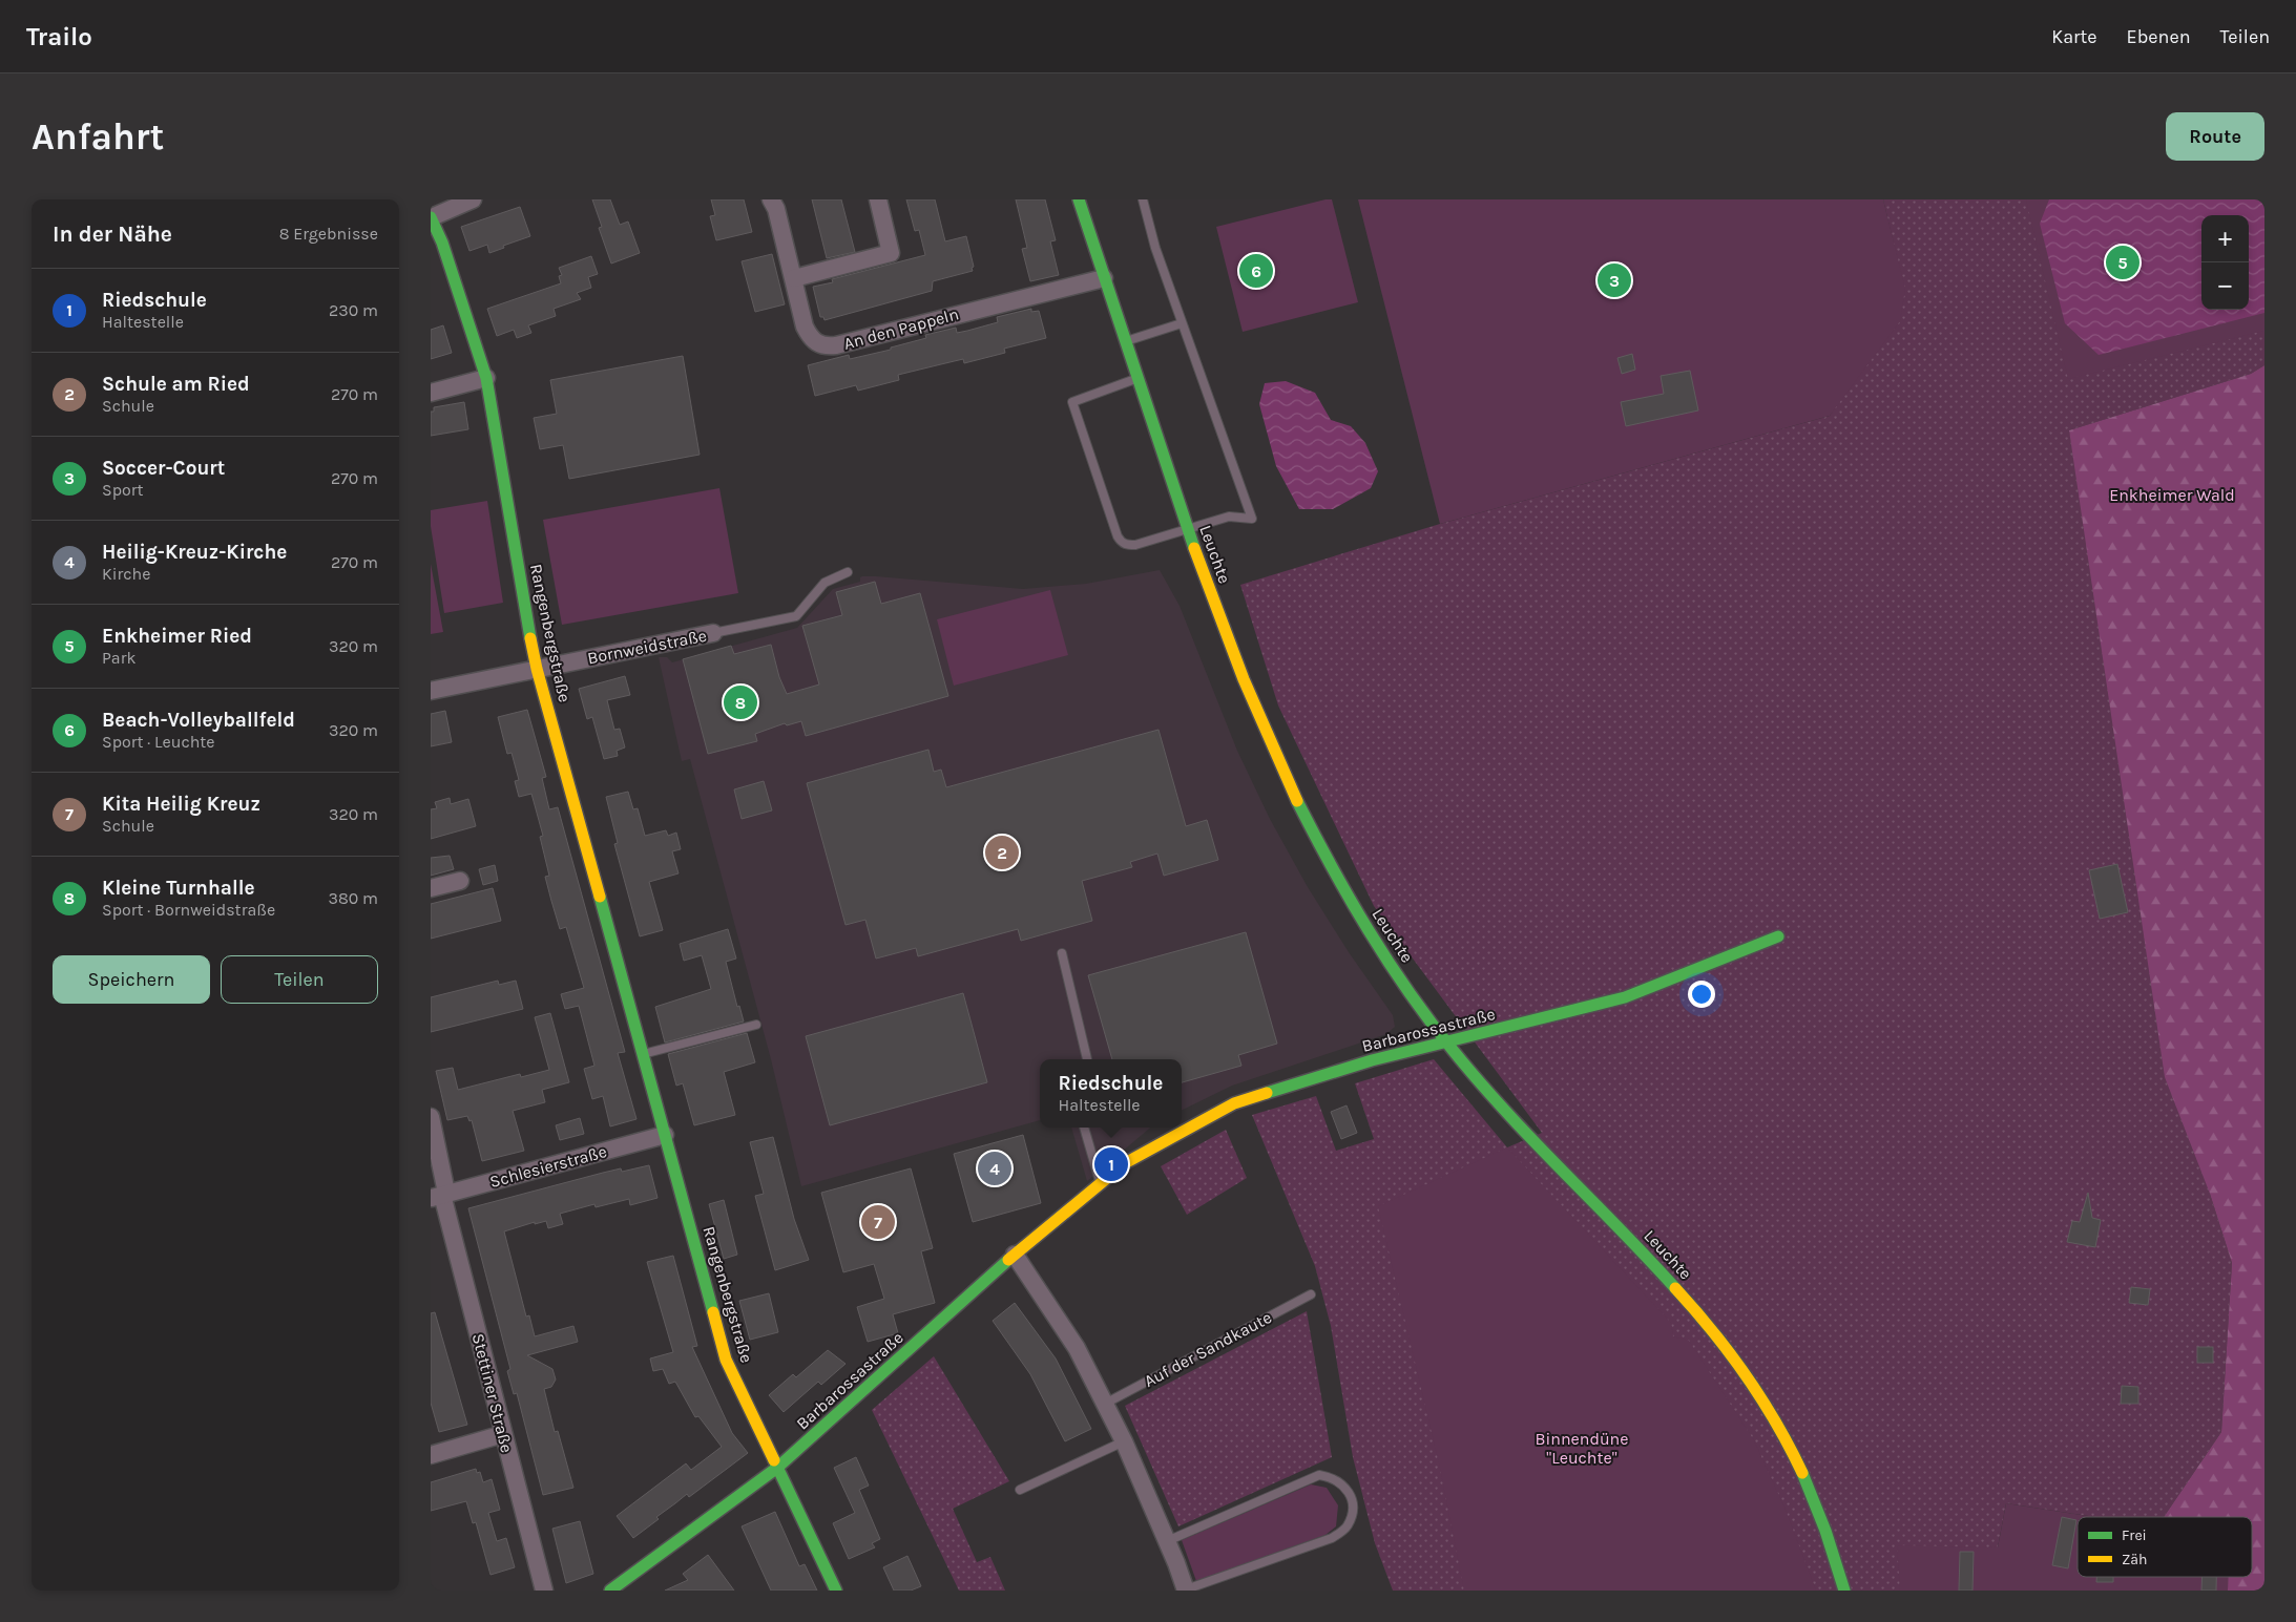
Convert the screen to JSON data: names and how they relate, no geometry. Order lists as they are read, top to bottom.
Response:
{
  "streets": {
    "street": [
      "An den Pappeln",
      "Leuchte",
      "Rangenbergstraße",
      "Bornweidstraße",
      "Barbarossastraße",
      "Schlesierstraße",
      "Stettiner Straße"
    ],
    "lane": ["Auf der Sandkaute"]
  },
  "crossings": [
    ["An den Pappeln", "Leuchte"],
    ["Leuchte", "Barbarossastraße"],
    ["Rangenbergstraße", "Bornweidstraße"],
    ["Rangenbergstraße", "Barbarossastraße"],
    ["Rangenbergstraße", "Schlesierstraße"],
    ["Schlesierstraße", "Stettiner Straße"]
  ],
  "parks": ["Enkheimer Wald", "Binnendüne \"Leuchte\""],
  "legend": ["Frei", "Zäh"],
  "page": {
    "header": "Trailo",
    "nav": ["Karte", "Ebenen", "Teilen"],
    "buttons": [
      "Route",
      ["Speichern", "Teilen"]
    ],
    "title": "Anfahrt",
    "heading": ["In der Nähe", "8 Ergebnisse"],
    "map_buttons": ["+", "−"],
    "pins": [
      "5",
      "6",
      "3",
      "8",
      "2",
      "1",
      "4",
      "7"
    ],
    "list": [
      {
        "mark": "1",
        "name": "Riedschule",
        "note": "Haltestelle",
        "value": "230 m"
      },
      {
        "mark": "2",
        "name": "Schule am Ried",
        "note": "Schule",
        "value": "270 m"
      },
      {
        "mark": "3",
        "name": "Soccer-Court",
        "note": "Sport",
        "value": "270 m"
      },
      {
        "mark": "4",
        "name": "Heilig-Kreuz-Kirche",
        "note": "Kirche",
        "value": "270 m"
      },
      {
        "mark": "5",
        "name": "Enkheimer Ried",
        "note": "Park",
        "value": "320 m"
      },
      {
        "mark": "6",
        "name": "Beach-Volleyballfeld",
        "note": "Sport · Leuchte",
        "value": "320 m"
      },
      {
        "mark": "7",
        "name": "Kita Heilig Kreuz",
        "note": "Schule",
        "value": "320 m"
      },
      {
        "mark": "8",
        "name": "Kleine Turnhalle",
        "note": "Sport · Bornweidstraße",
        "value": "380 m"
      }
    ],
    "popup": ["Riedschule", "Haltestelle"]
  }
}
